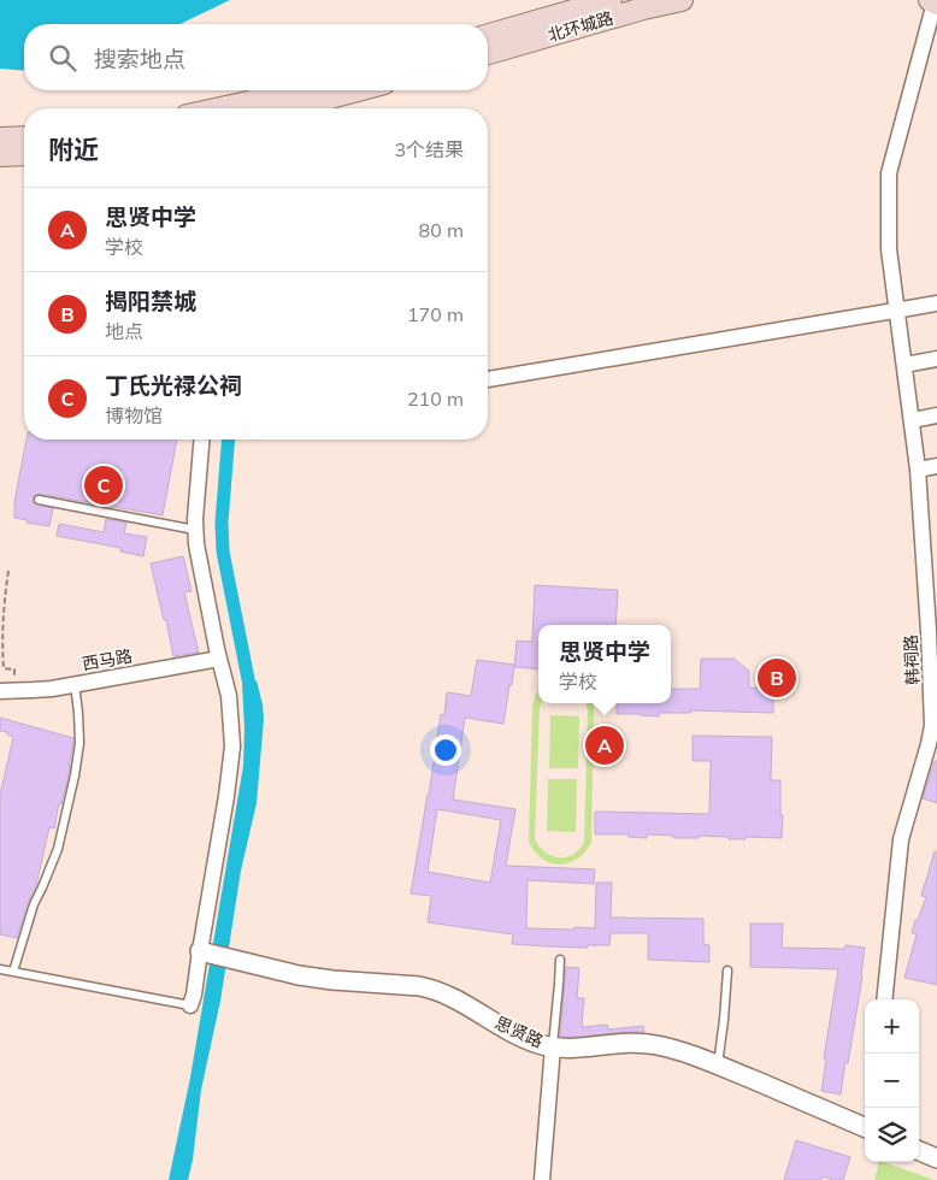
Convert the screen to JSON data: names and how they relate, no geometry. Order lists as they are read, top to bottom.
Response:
{
  "streets": {
    "main road": ["北环城路"],
    "street": ["西马路", "韩祠路", "思贤路"]
  },
  "page": {
    "search": "搜索地点",
    "heading": ["附近", "3个结果"],
    "list": [
      {
        "mark": "A",
        "name": "思贤中学",
        "note": "学校",
        "value": "80 m"
      },
      {
        "mark": "B",
        "name": "揭阳禁城",
        "note": "地点",
        "value": "170 m"
      },
      {
        "mark": "C",
        "name": "丁氏光禄公祠",
        "note": "博物馆",
        "value": "210 m"
      }
    ],
    "pins": ["C", "B", "A"],
    "popup": ["思贤中学", "学校"],
    "map_buttons": ["+", "−"]
  }
}
